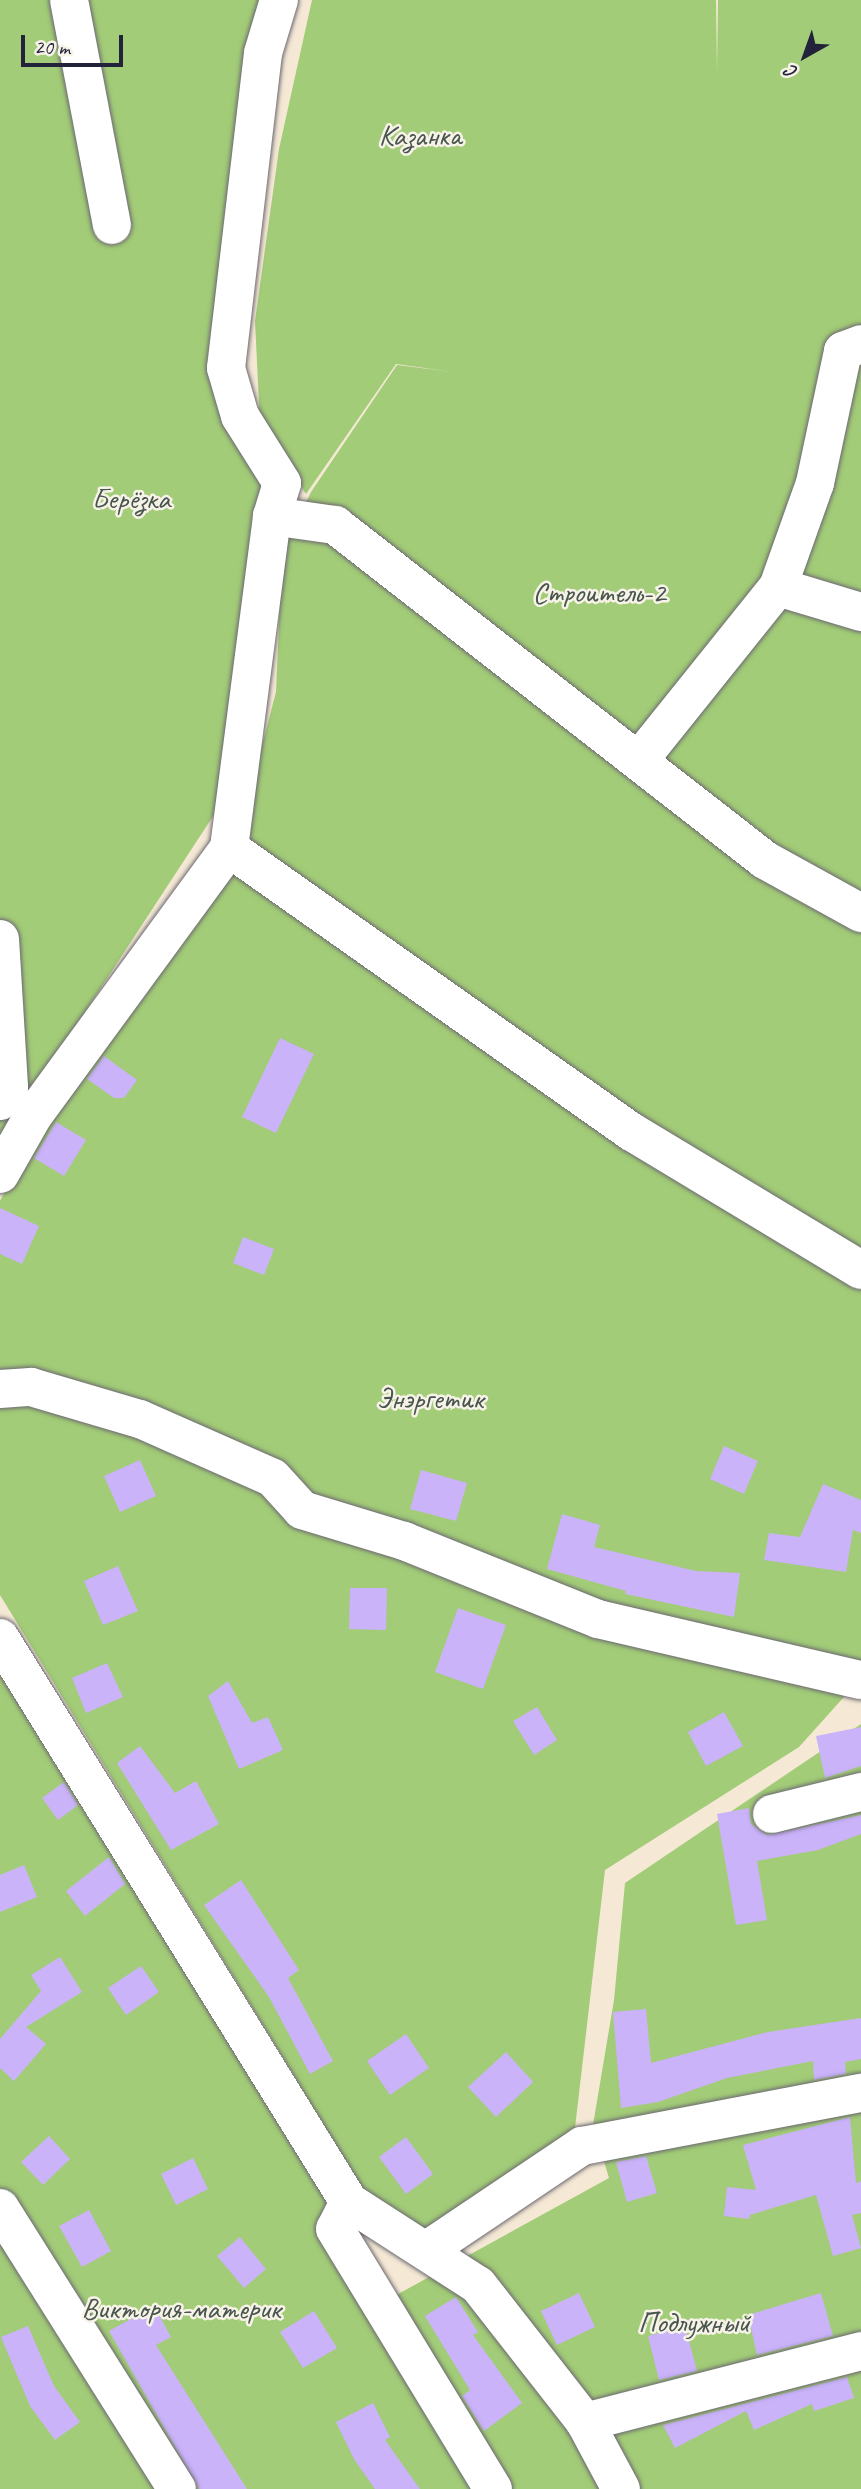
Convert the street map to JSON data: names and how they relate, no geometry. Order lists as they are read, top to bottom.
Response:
{
  "parks": [
    "Казанка",
    "Берёзка",
    "Строитель-2",
    "Энэргетик",
    "Виктория-материк",
    "Подлужный"
  ],
  "scale_bar": "20 m",
  "north": "bottom left"
}
